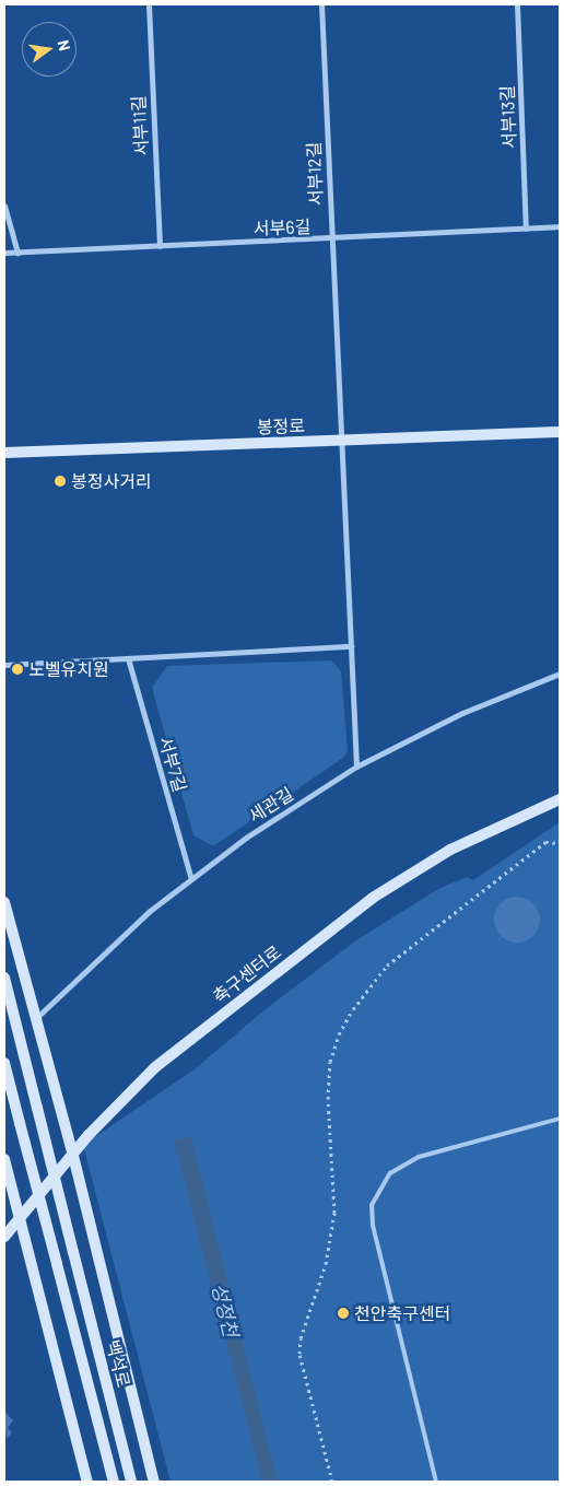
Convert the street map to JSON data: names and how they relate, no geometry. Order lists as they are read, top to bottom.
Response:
{
  "streets": {
    "main road": ["봉정로", "축구센터로", "백석로"],
    "street": [
      "서부13길",
      "서부11길",
      "서부12길",
      "서부6길",
      "서부7길",
      "세관길"
    ]
  },
  "crossings": [
    ["서부13길", "서부6길"],
    ["서부11길", "서부6길"],
    ["서부12길", "서부6길"],
    ["서부12길", "봉정로"],
    ["서부12길", "세관길"],
    ["서부7길", "세관길"]
  ],
  "water": ["성정천"],
  "places": ["봉정사거리", "노벨유치원", "천안축구센터"],
  "north": "right"
}
